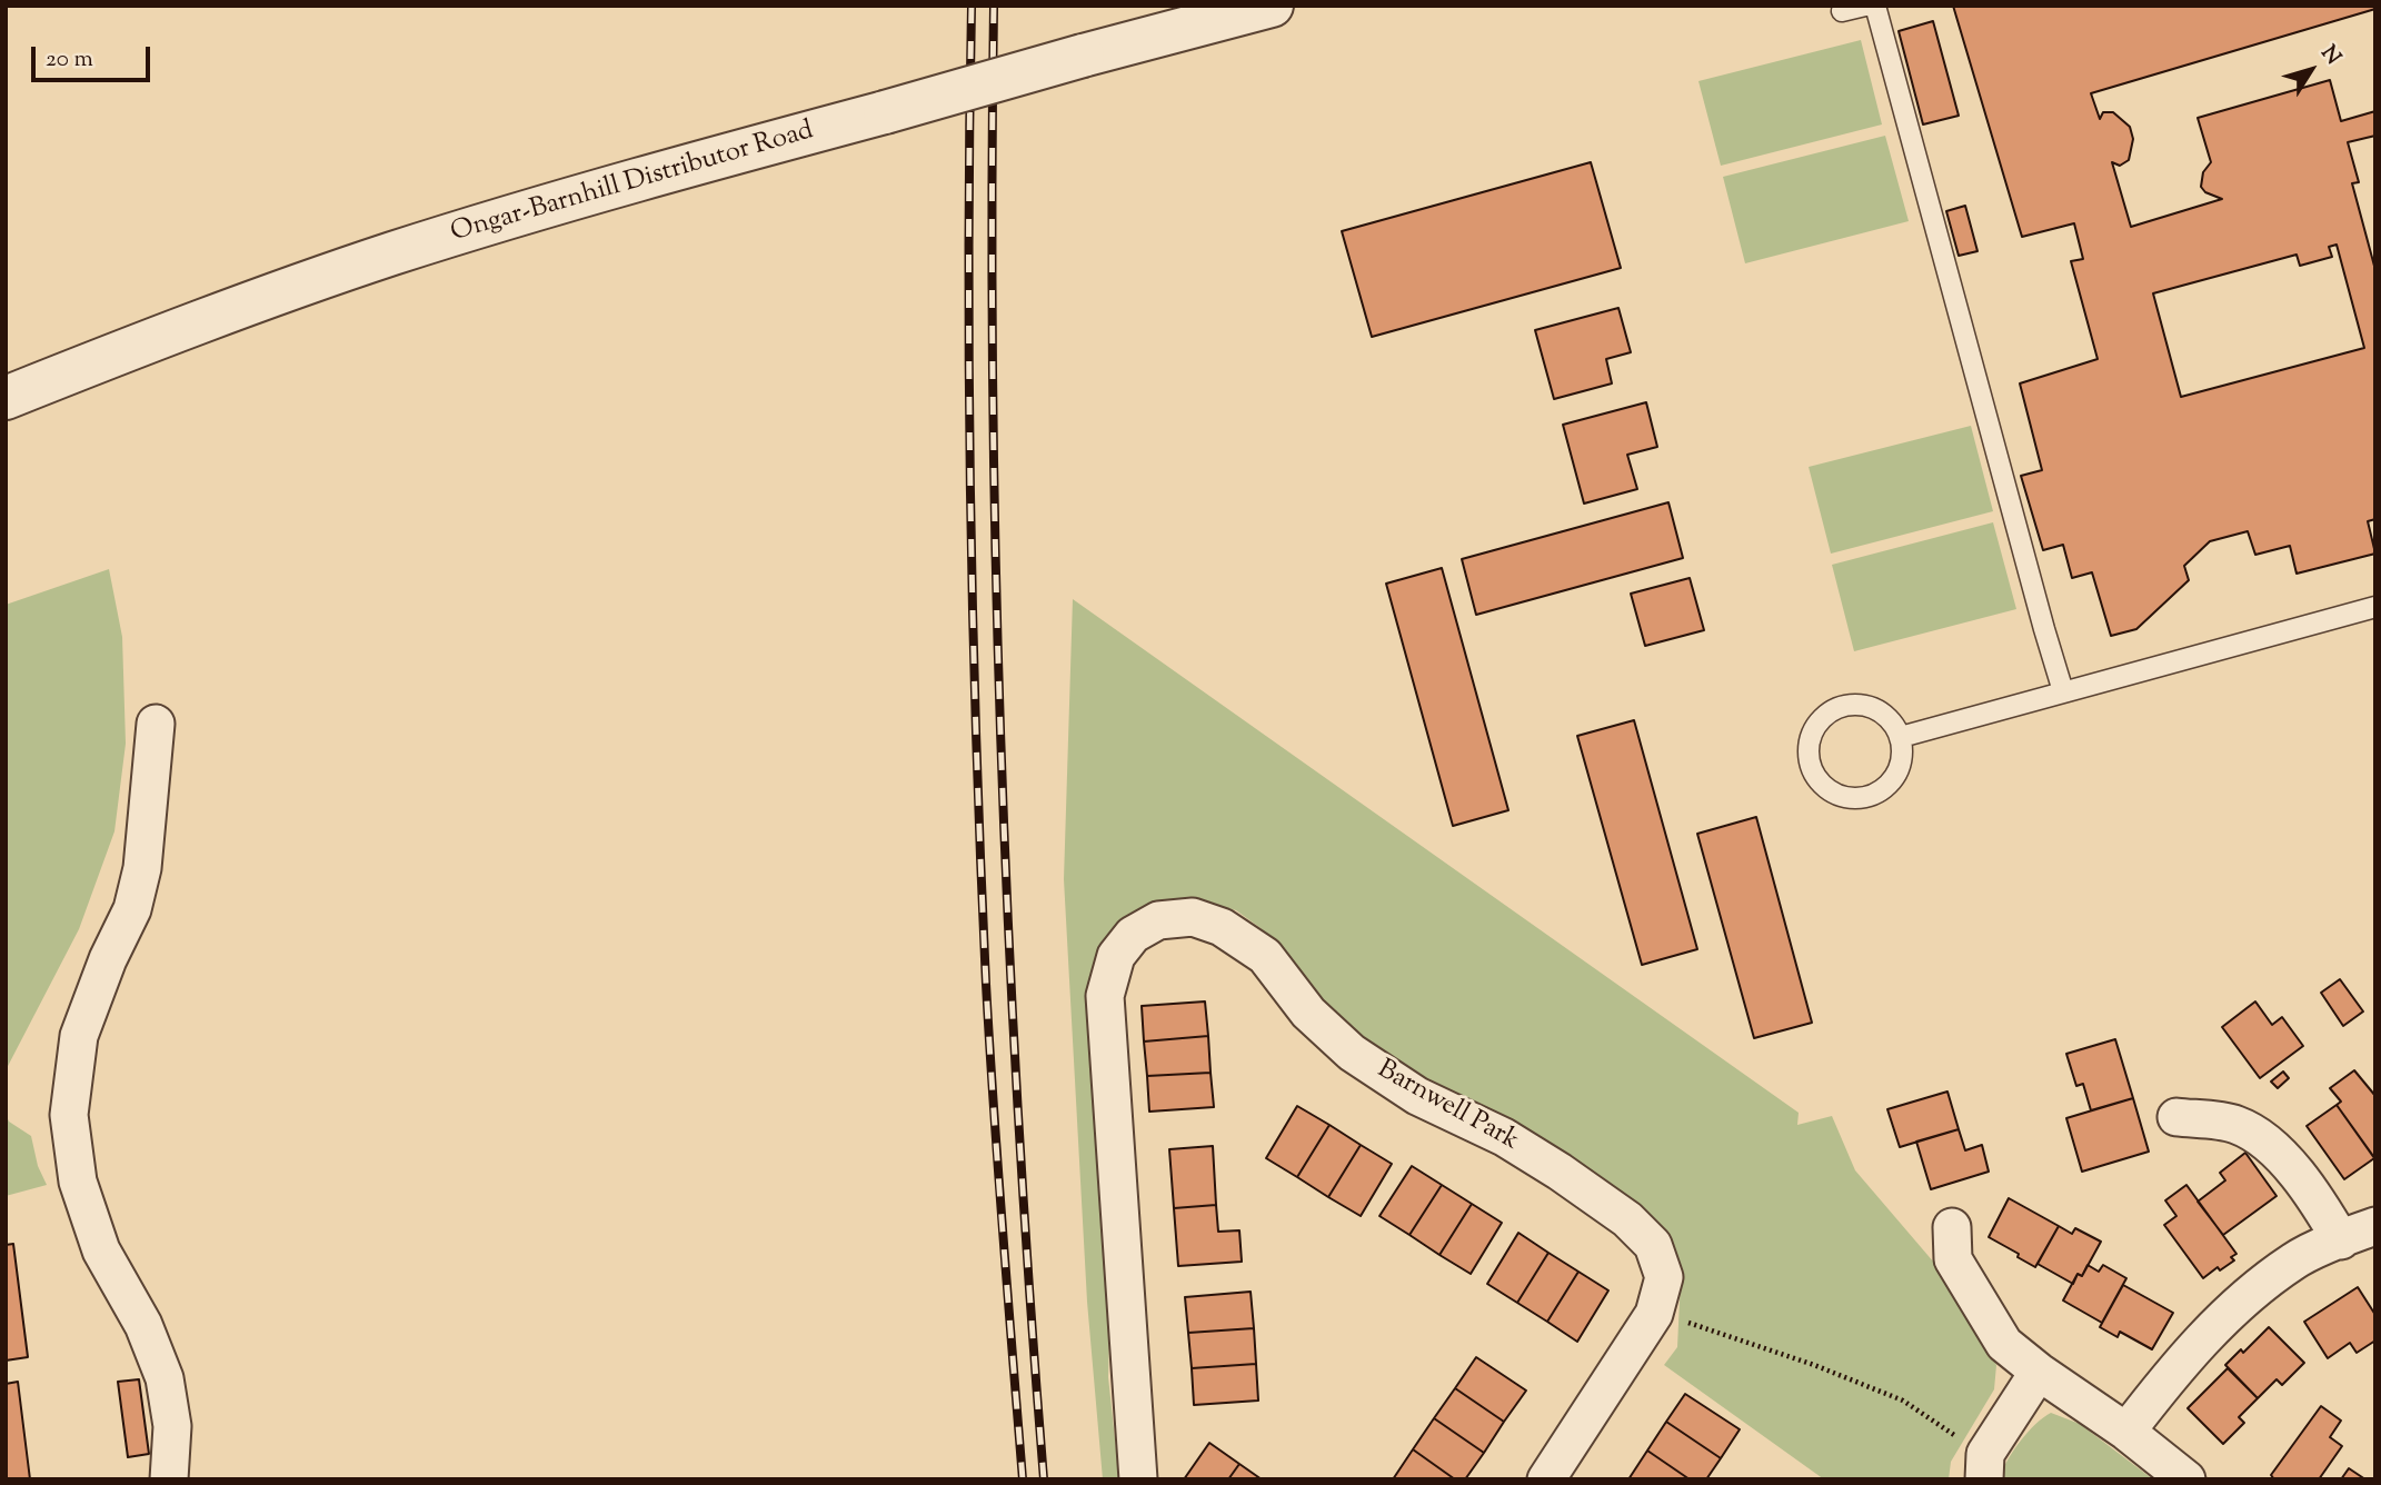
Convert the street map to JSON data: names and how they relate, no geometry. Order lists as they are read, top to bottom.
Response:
{
  "streets": {
    "street": ["Ongar-Barnhill Distributor Road", "Barnwell Park"]
  },
  "scale_bar": "20 m",
  "north": "top right"
}
